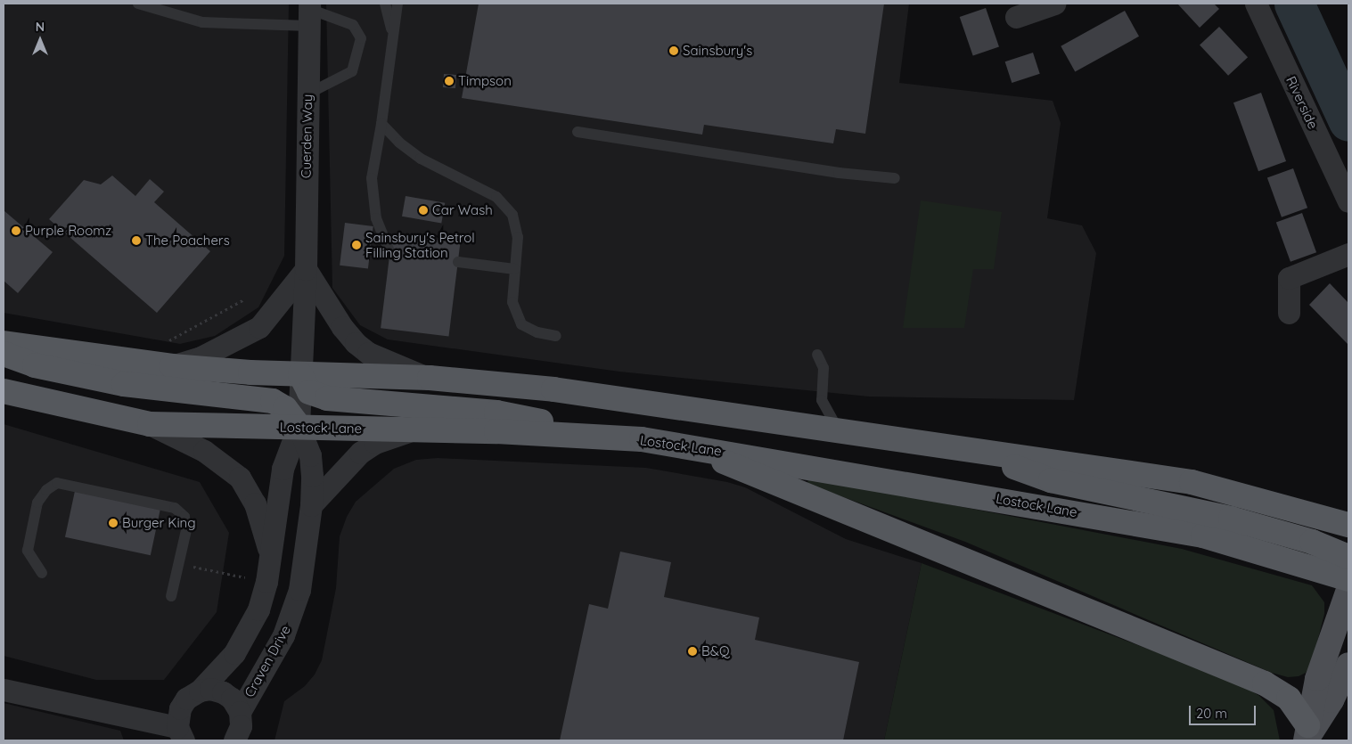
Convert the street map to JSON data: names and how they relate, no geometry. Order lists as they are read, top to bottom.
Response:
{
  "streets": {
    "highway": ["Lostock Lane"],
    "street": ["Riverside", "Cuerden Way", "Craven Drive"]
  },
  "crossings": [
    ["Cuerden Way", "Lostock Lane"],
    ["Cuerden Way", "Craven Drive"],
    ["Lostock Lane", "Craven Drive"]
  ],
  "places": [
    "Sainsbury's",
    "Timpson",
    "Car Wash",
    "Purple Roomz",
    "The Poachers",
    "Sainsbury's Petrol Filling Station",
    "Burger King",
    "B&Q"
  ],
  "scale_bar": "20 m",
  "north": "top"
}
